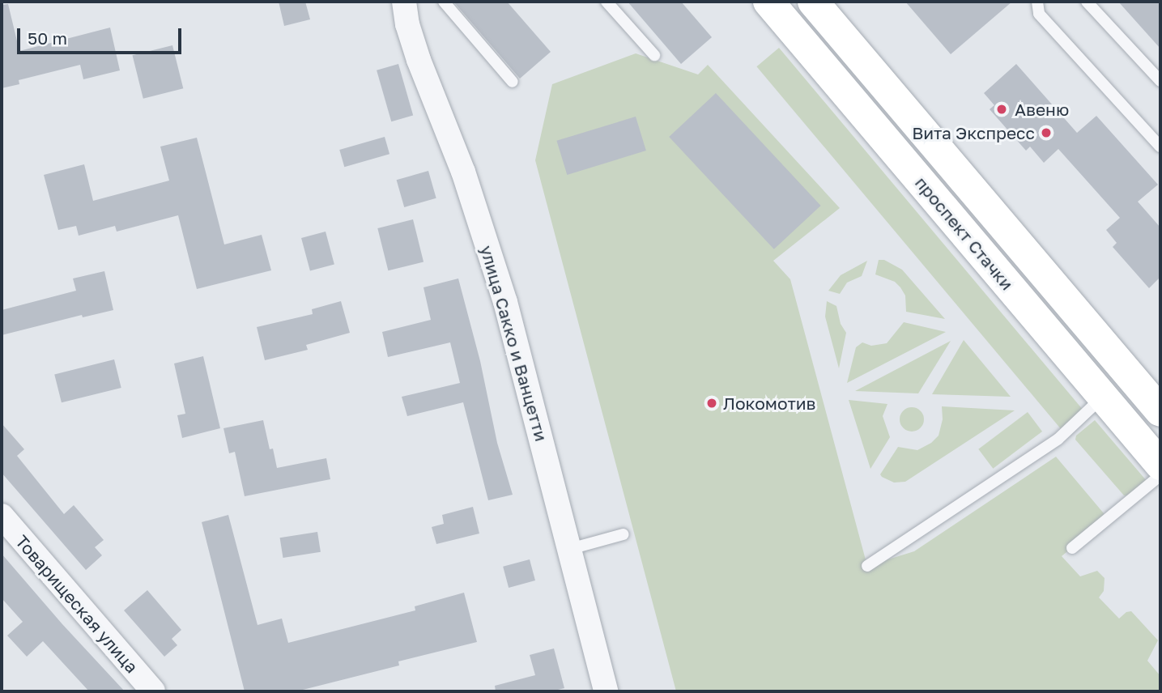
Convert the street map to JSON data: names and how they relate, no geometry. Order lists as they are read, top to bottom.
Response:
{
  "streets": {
    "main road": ["проспект Стачки"],
    "street": ["улица Сакко и Ванцетти", "Товарищеская улица"]
  },
  "places": ["Авеню", "Вита Экспресс", "Локомотив"],
  "scale_bar": "50 m"
}
